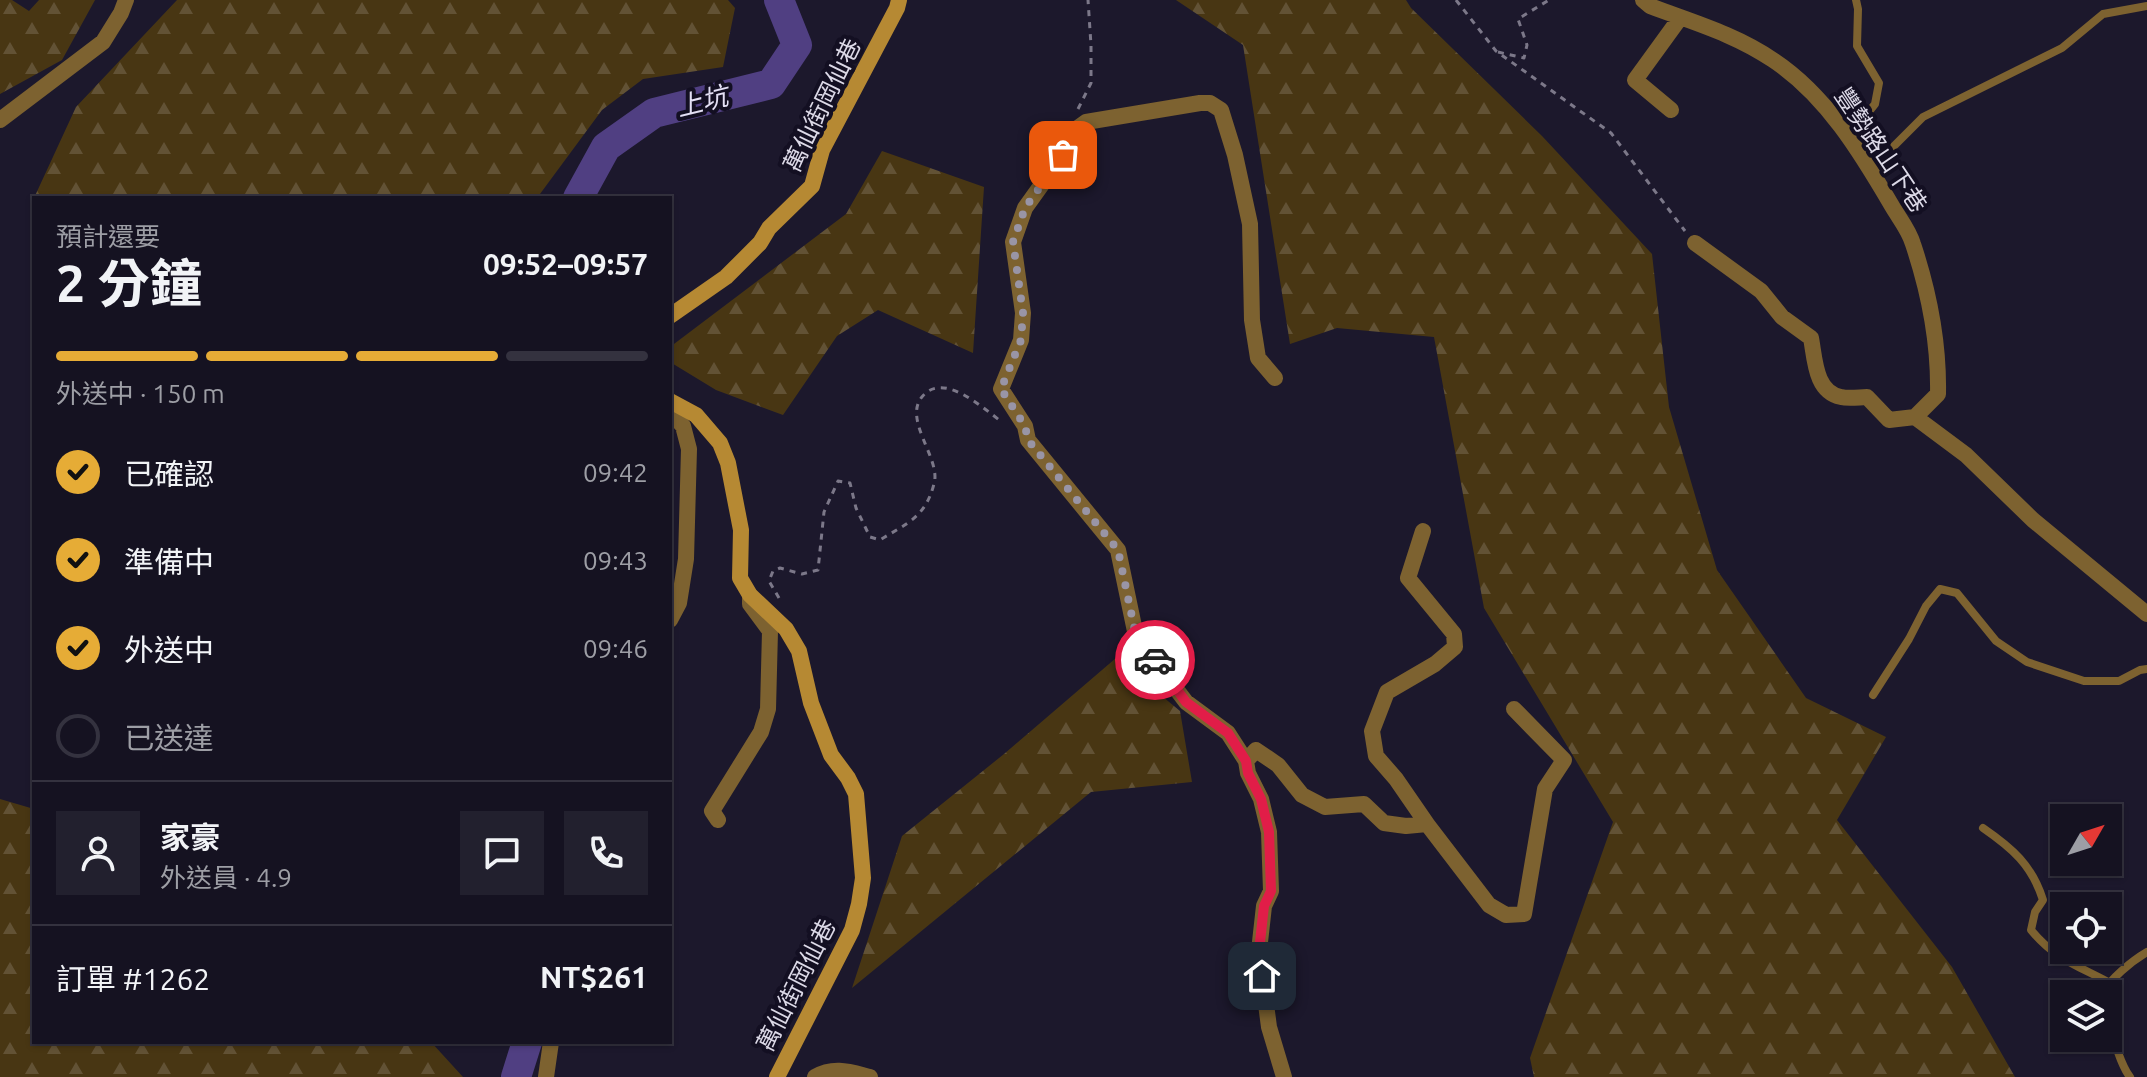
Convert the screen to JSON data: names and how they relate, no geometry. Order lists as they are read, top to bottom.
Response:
{
  "streets": {
    "street": ["萬仙街岡仙巷", "豐勢路山下巷"]
  },
  "water": ["上坑"],
  "north": "top right",
  "page": {
    "heading": ["2 分鐘", "預計還要", "09:52–09:57"],
    "panel": [
      "家豪",
      "外送員 · 4.9",
      "訂單 #1262",
      "NT$261"
    ],
    "bar": "外送中 · 150 m",
    "list": [
      ["已確認", "09:42"],
      ["準備中", "09:43"],
      ["外送中", "09:46"],
      "已送達"
    ]
  }
}
